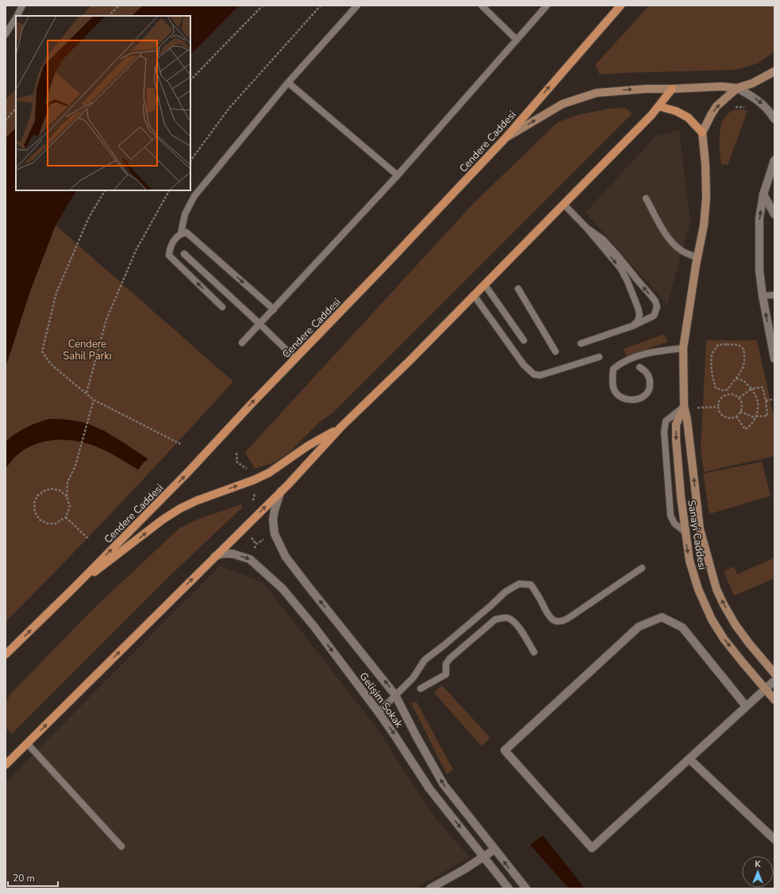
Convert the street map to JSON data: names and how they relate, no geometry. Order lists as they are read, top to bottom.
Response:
{
  "streets": {
    "main road": ["Cendere Caddesi", "Sanayi Caddesi"],
    "street": ["Gelişim Sokak"]
  },
  "parks": ["Cendere Sahil Parkı"],
  "scale_bar": "20 m",
  "north": "top"
}
